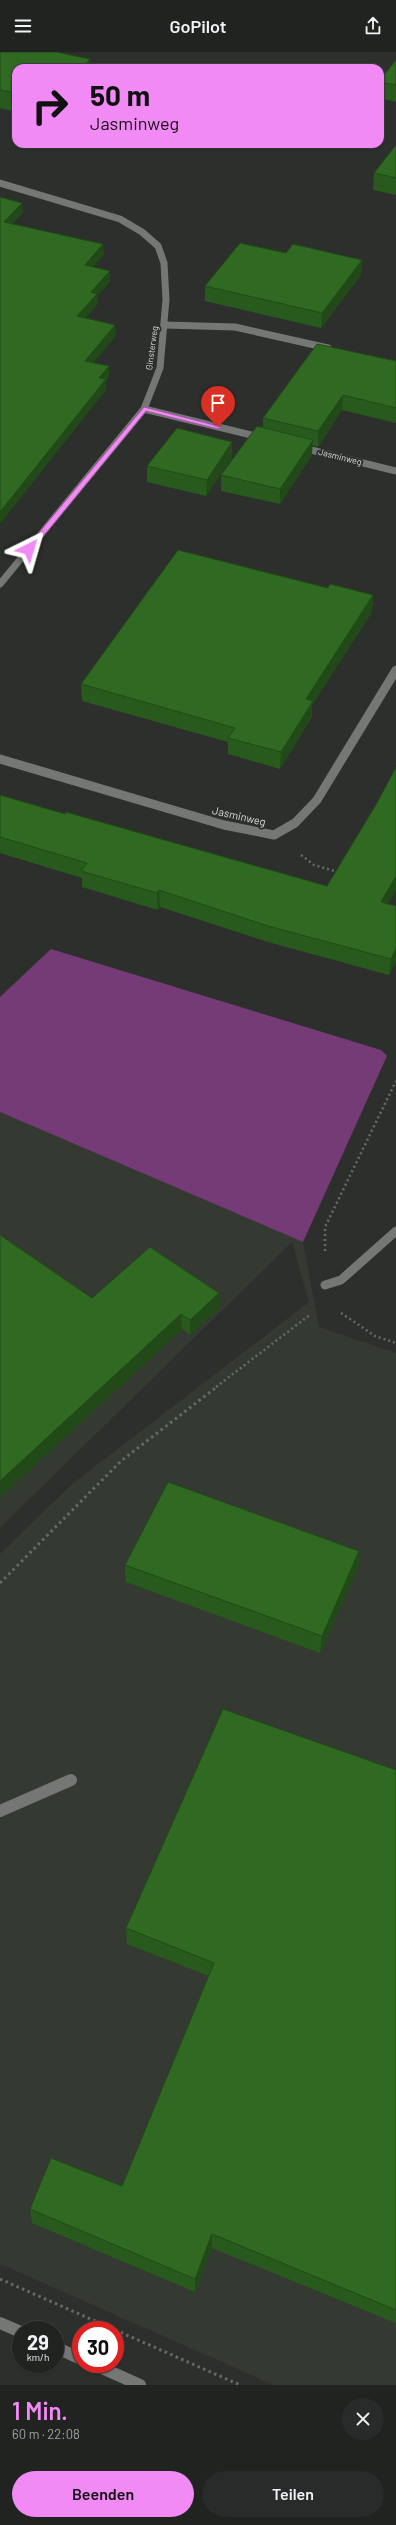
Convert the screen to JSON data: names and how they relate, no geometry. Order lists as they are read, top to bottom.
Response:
{
  "streets": {
    "street": ["Ginsterweg", "Jasminweg"]
  },
  "page": {
    "header": "GoPilot",
    "turn": ["50 m", "Jasminweg"],
    "speed": "29 km/h",
    "limit": "30",
    "heading": ["1 Min.", "60 m · 22:08"],
    "buttons": ["Beenden", "Teilen"]
  }
}
